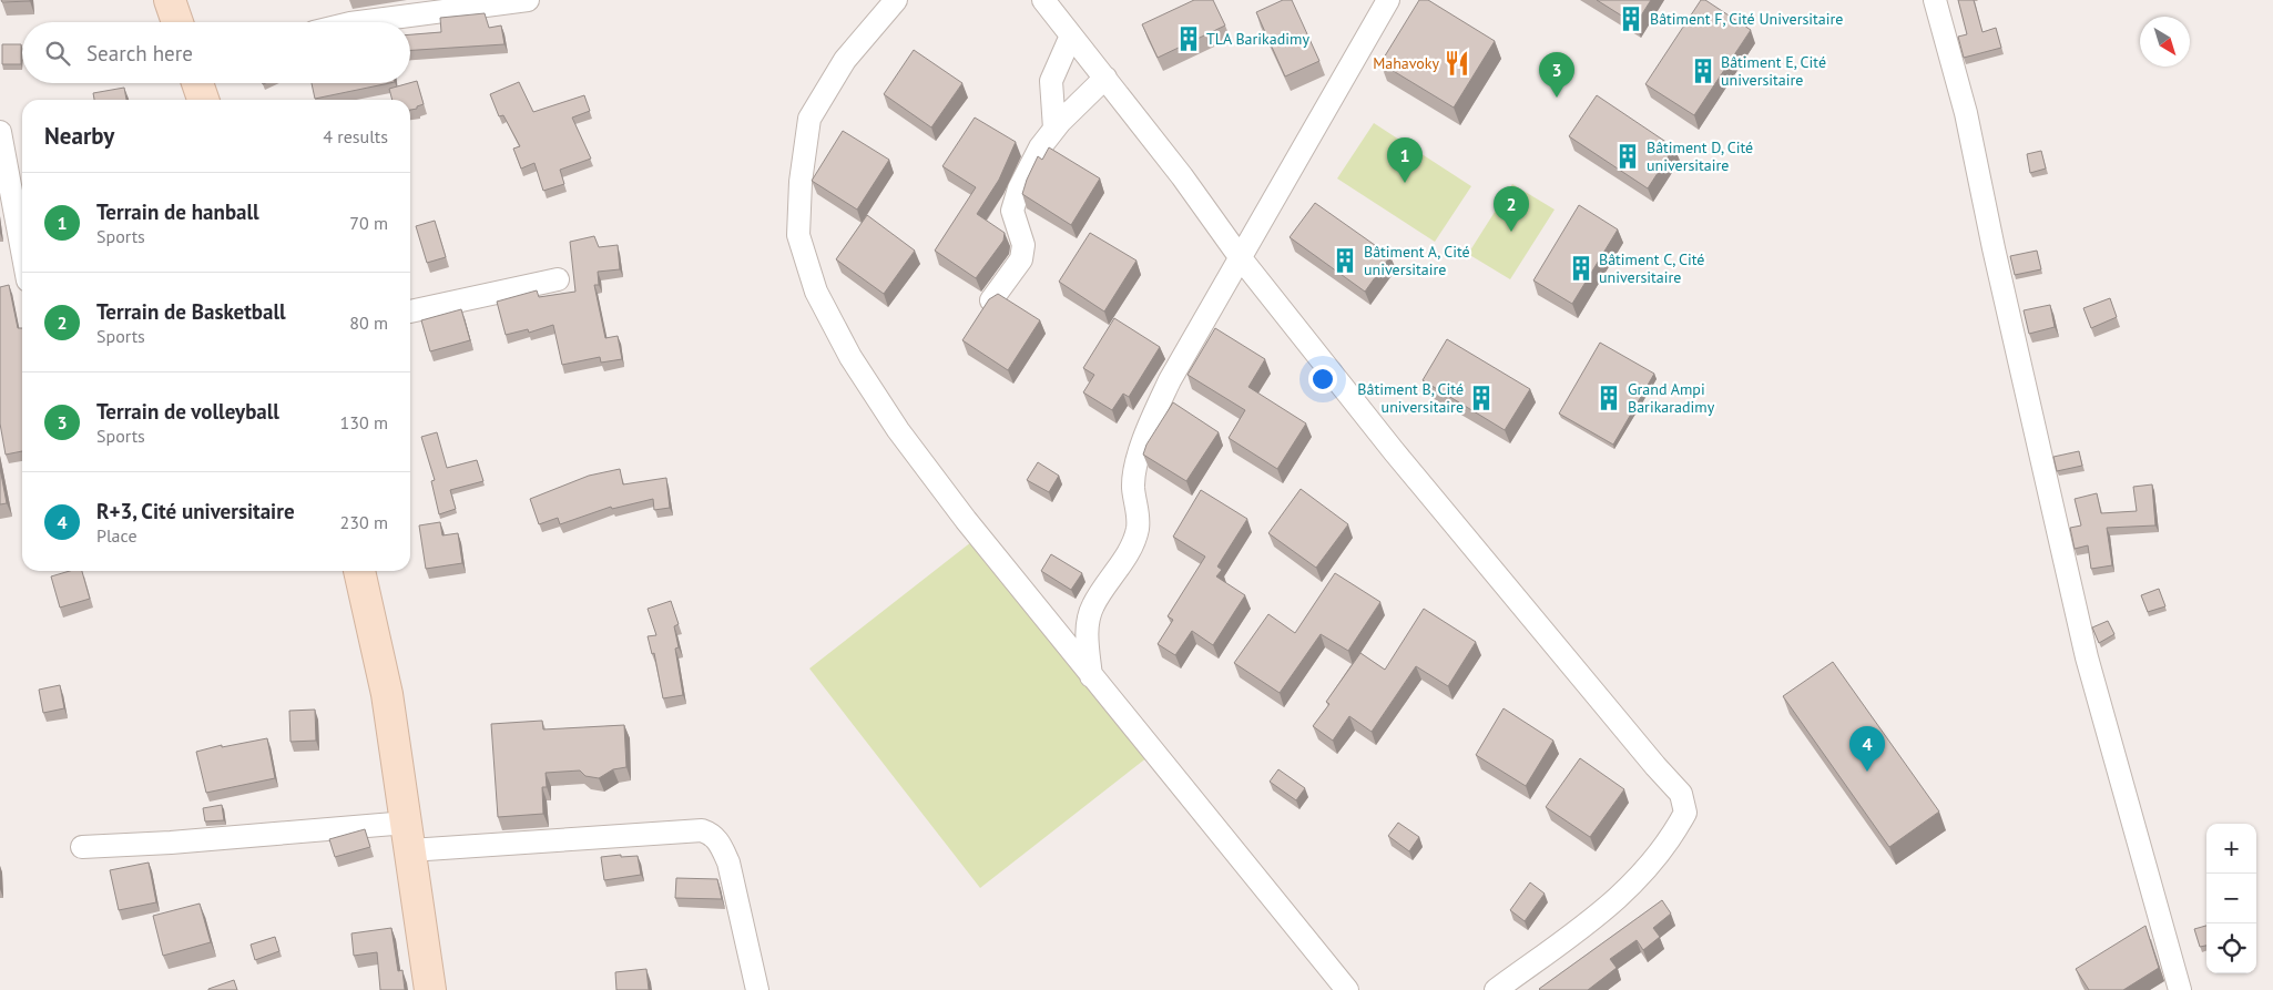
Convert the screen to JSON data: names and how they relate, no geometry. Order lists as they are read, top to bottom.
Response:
{
  "places": {
    "building": [
      "Bâtiment F, Cité Universitaire",
      "TLA Barikadimy",
      "Bâtiment E, Cité universitaire",
      "Bâtiment D, Cité universitaire",
      "Bâtiment A, Cité universitaire",
      "Bâtiment C, Cité universitaire",
      "Bâtiment B, Cité universitaire",
      "Grand Ampi Barikaradimy"
    ],
    "restaurant": ["Mahavoky"]
  },
  "north": "bottom right",
  "page": {
    "search": "Search here",
    "pins": [
      "3",
      "1",
      "2",
      "4"
    ],
    "heading": ["Nearby", "4 results"],
    "list": [
      {
        "mark": "1",
        "name": "Terrain de hanball",
        "note": "Sports",
        "value": "70 m"
      },
      {
        "mark": "2",
        "name": "Terrain de Basketball",
        "note": "Sports",
        "value": "80 m"
      },
      {
        "mark": "3",
        "name": "Terrain de volleyball",
        "note": "Sports",
        "value": "130 m"
      },
      {
        "mark": "4",
        "name": "R+3, Cité universitaire",
        "note": "Place",
        "value": "230 m"
      }
    ],
    "map_buttons": ["+", "−"]
  }
}
